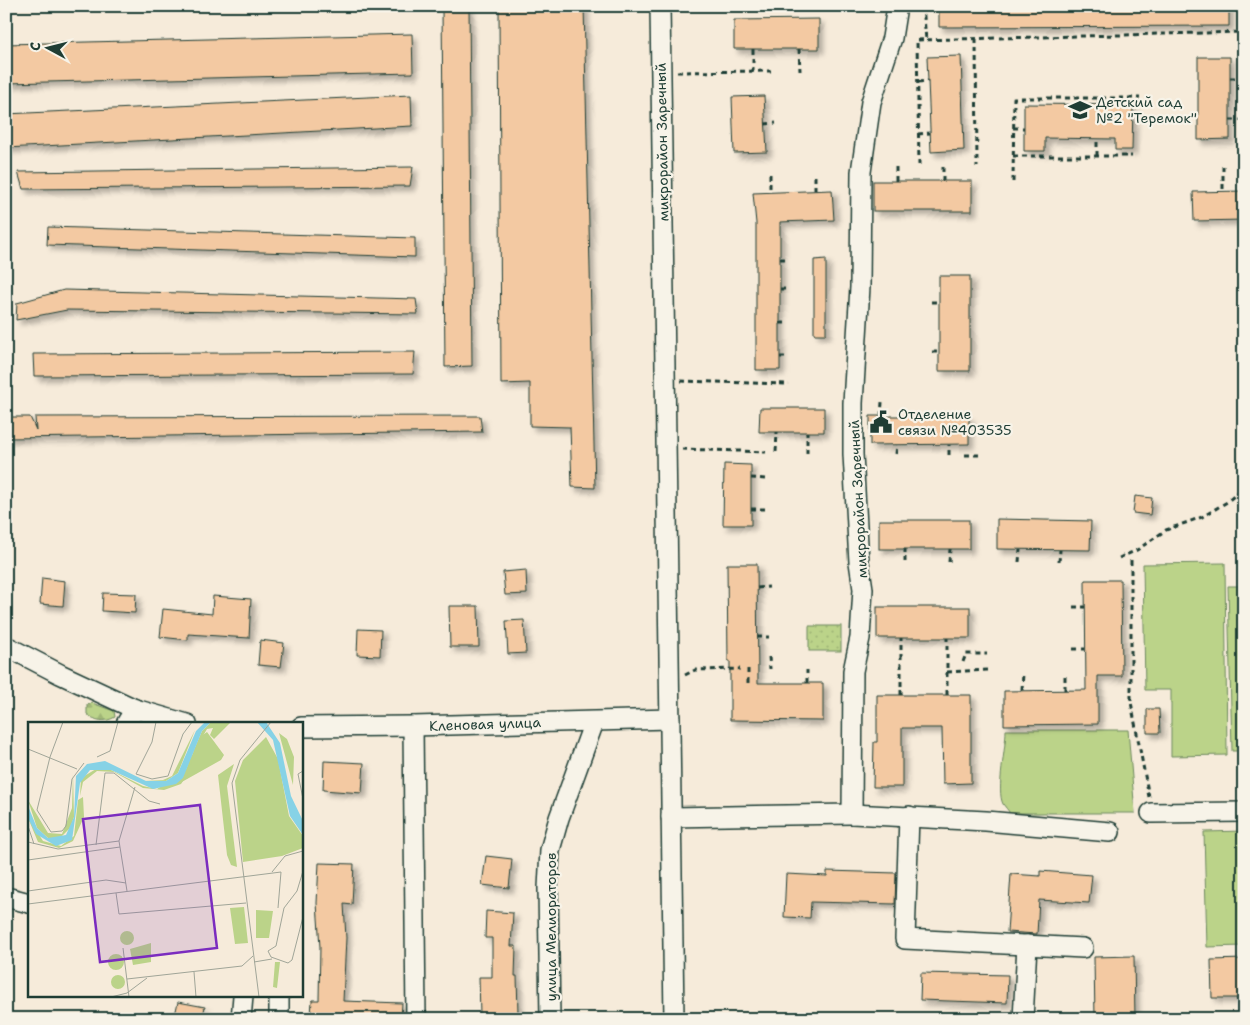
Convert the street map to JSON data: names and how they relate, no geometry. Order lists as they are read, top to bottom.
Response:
{
  "streets": {
    "street": ["микрорайон Заречный", "Кленовая улица", "улица Мелиораторов"]
  },
  "crossings": [
    ["микрорайон Заречный", "Кленовая улица"],
    ["Кленовая улица", "улица Мелиораторов"]
  ],
  "places": {
    "school or university": ["Детский сад №2 \"Теремок\""],
    "public building": ["Отделение связи №403535"]
  },
  "north": "left"
}
